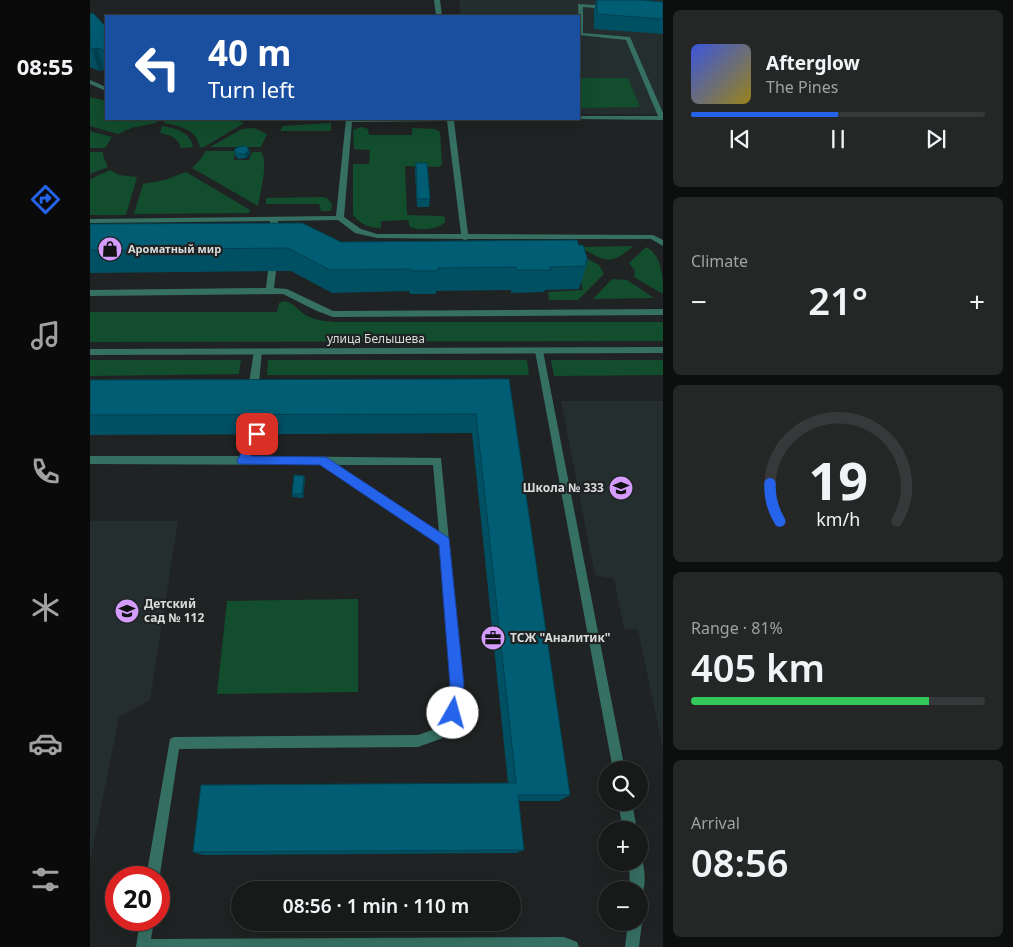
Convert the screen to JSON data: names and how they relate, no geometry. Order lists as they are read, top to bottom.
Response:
{
  "streets": {
    "street": ["улица Белышева"]
  },
  "places": {
    "shop": ["Ароматный мир"],
    "school or university": ["Школа № 333", "Детский сад № 112"],
    "office": ["ТСЖ \"Аналитик\""]
  },
  "page": {
    "tabs": "08:55",
    "turn": ["40 m", "Turn left"],
    "song": ["Afterglow", "The Pines"],
    "tile": [
      "Climate",
      ["Range · 81%", "405 km"],
      ["Arrival", "08:56"]
    ],
    "heat": ["−", "21°", "+"],
    "map_buttons": ["+", "−"],
    "limit": "20",
    "trip": "08:56 · 1 min · 110 m",
    "gauge": ["19", "km/h"]
  }
}
